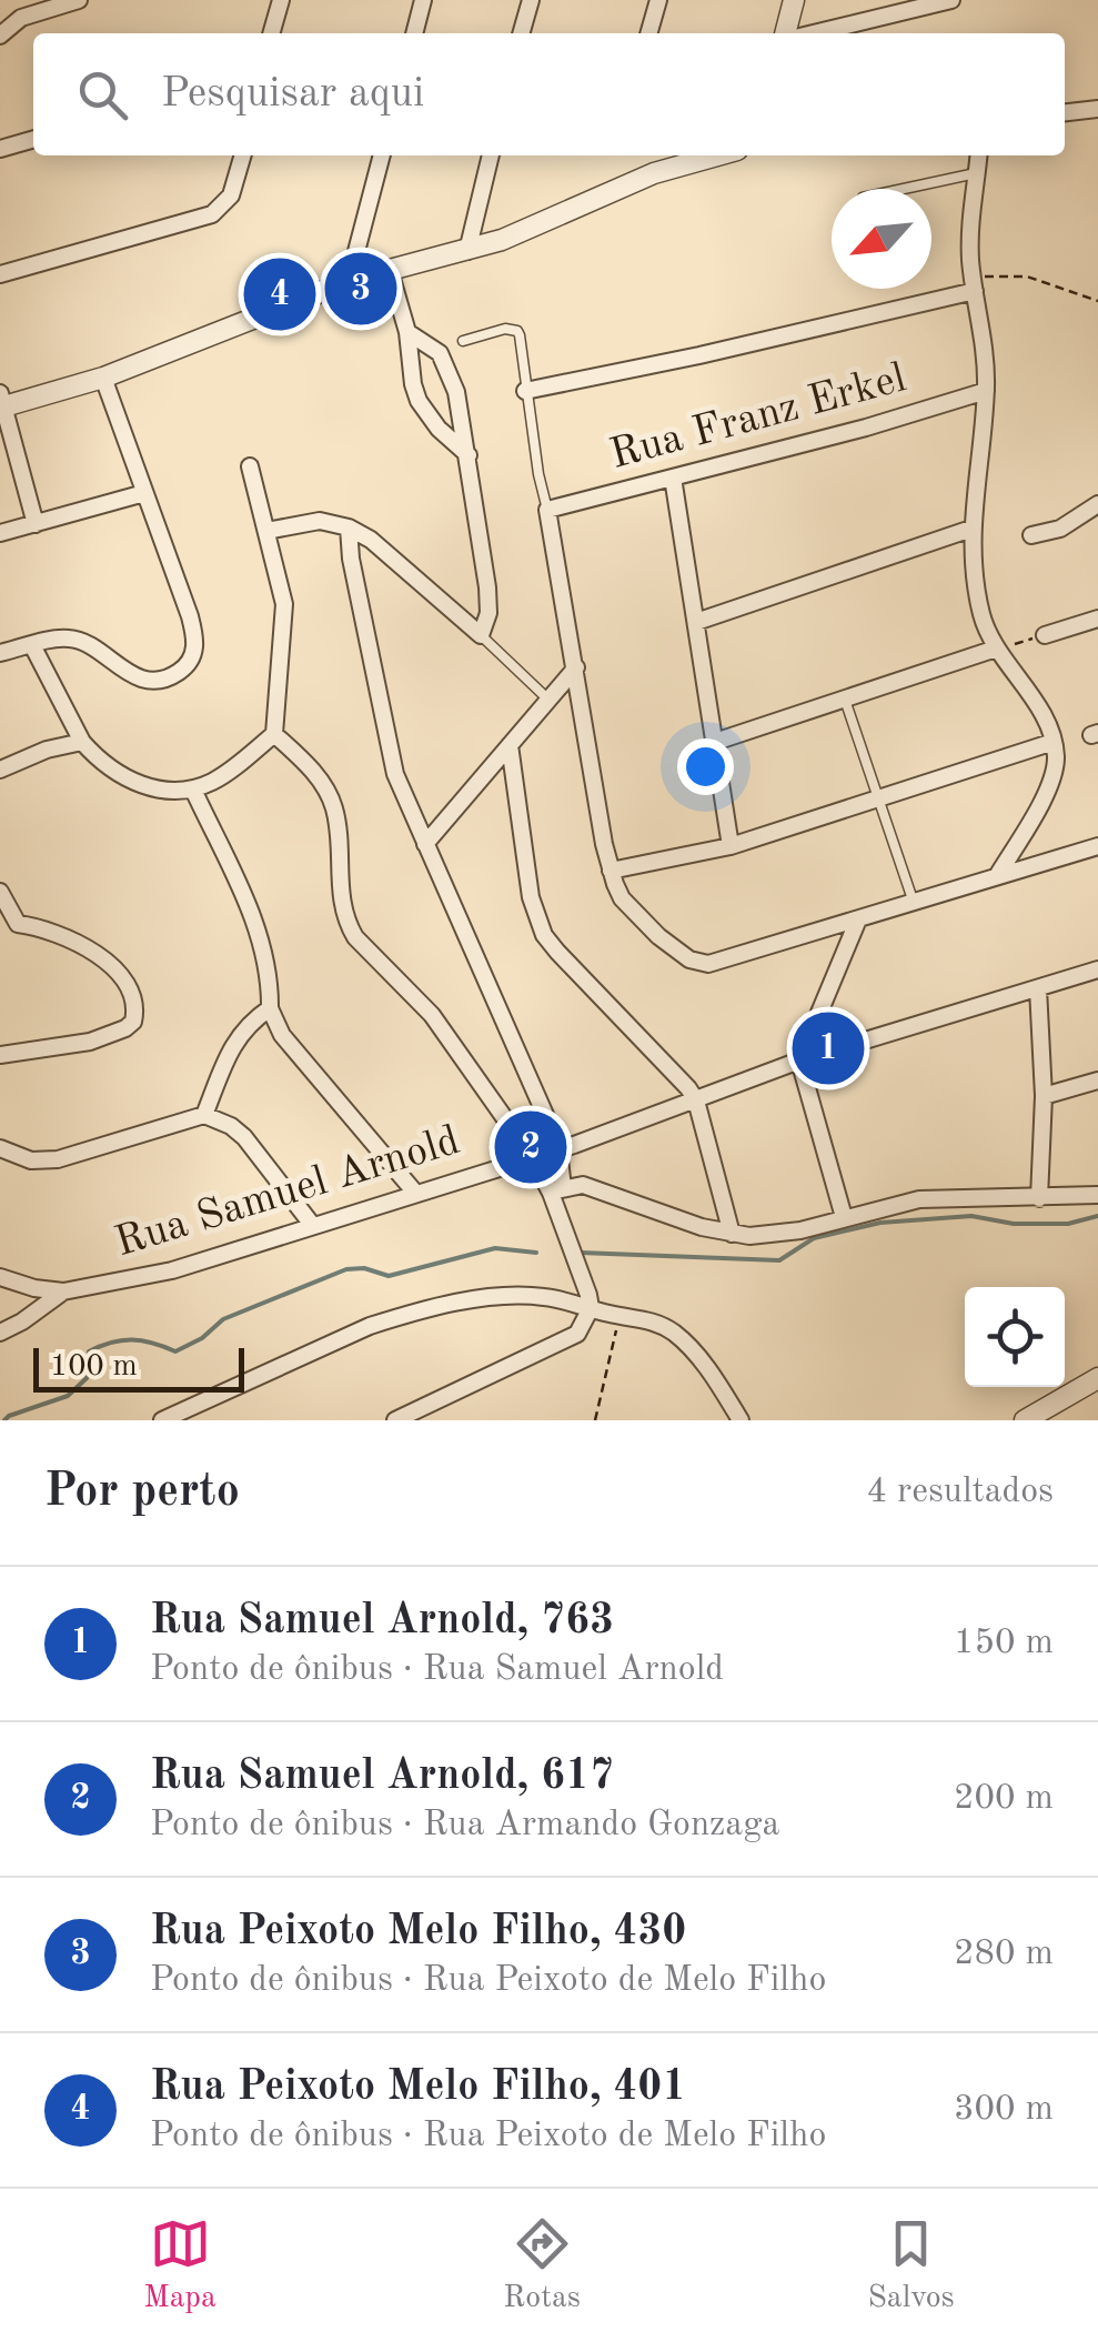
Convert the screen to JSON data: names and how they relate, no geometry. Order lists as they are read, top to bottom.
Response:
{
  "streets": {
    "street": ["Rua Franz Erkel", "Rua Samuel Arnold"]
  },
  "scale_bar": "100 m",
  "north": "bottom left",
  "page": {
    "search": "Pesquisar aqui",
    "pins": [
      "3",
      "4",
      "1",
      "2"
    ],
    "scale": "100 m",
    "heading": ["Por perto", "4 resultados"],
    "list": [
      {
        "mark": "1",
        "name": "Rua Samuel Arnold, 763",
        "note": "Ponto de ônibus · Rua Samuel Arnold",
        "value": "150 m"
      },
      {
        "mark": "2",
        "name": "Rua Samuel Arnold, 617",
        "note": "Ponto de ônibus · Rua Armando Gonzaga",
        "value": "200 m"
      },
      {
        "mark": "3",
        "name": "Rua Peixoto Melo Filho, 430",
        "note": "Ponto de ônibus · Rua Peixoto de Melo Filho",
        "value": "280 m"
      },
      {
        "mark": "4",
        "name": "Rua Peixoto Melo Filho, 401",
        "note": "Ponto de ônibus · Rua Peixoto de Melo Filho",
        "value": "300 m"
      }
    ],
    "nav": ["Mapa", "Rotas", "Salvos"]
  }
}
